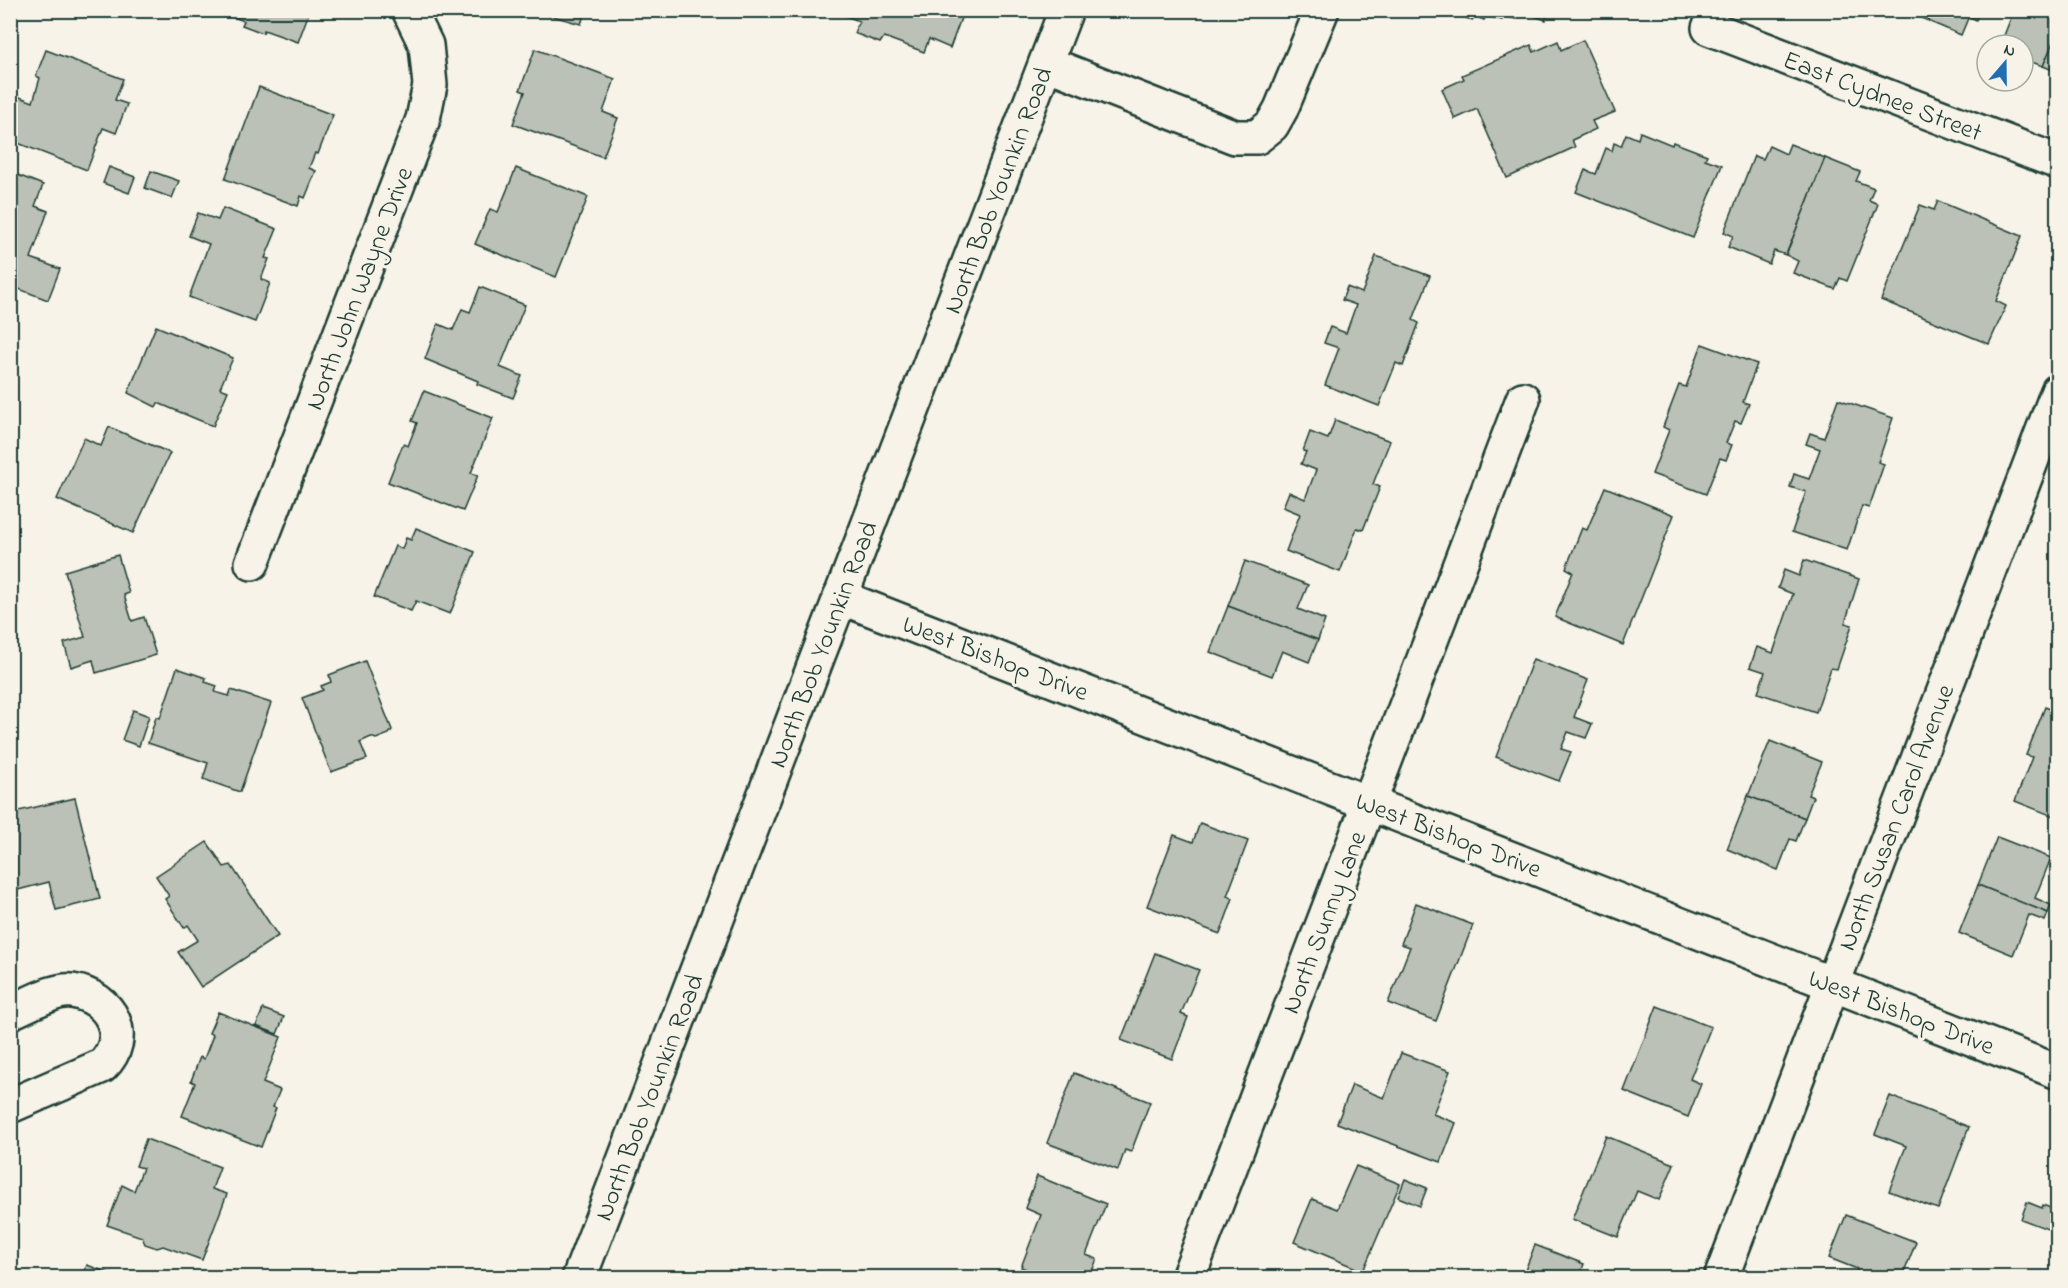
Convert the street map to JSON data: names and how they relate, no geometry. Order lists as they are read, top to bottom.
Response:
{
  "streets": {
    "street": [
      "East Cydnee Street",
      "North Bob Younkin Road",
      "North John Wayne Drive",
      "West Bishop Drive",
      "North Susan Carol Avenue",
      "North Sunny Lane"
    ]
  },
  "crossings": [
    ["North Bob Younkin Road", "West Bishop Drive"],
    ["West Bishop Drive", "North Susan Carol Avenue"],
    ["West Bishop Drive", "North Sunny Lane"]
  ],
  "north": "top"
}
